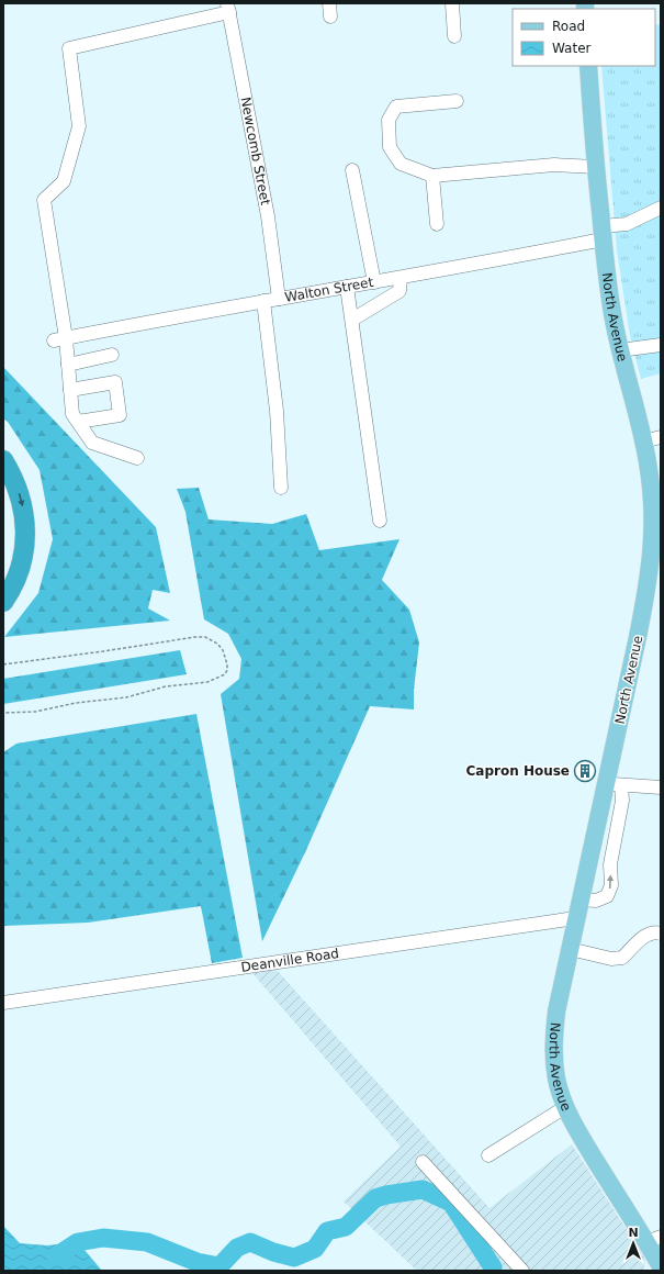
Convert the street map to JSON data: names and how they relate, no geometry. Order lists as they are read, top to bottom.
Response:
{
  "streets": {
    "main road": ["North Avenue"],
    "street": ["Newcomb Street", "Walton Street", "Deanville Road"]
  },
  "crossings": [
    ["Newcomb Street", "Walton Street"],
    ["Walton Street", "North Avenue"],
    ["North Avenue", "Deanville Road"]
  ],
  "places": {
    "building": ["Capron House"]
  },
  "legend": ["Road", "Water"],
  "north": "top"
}
